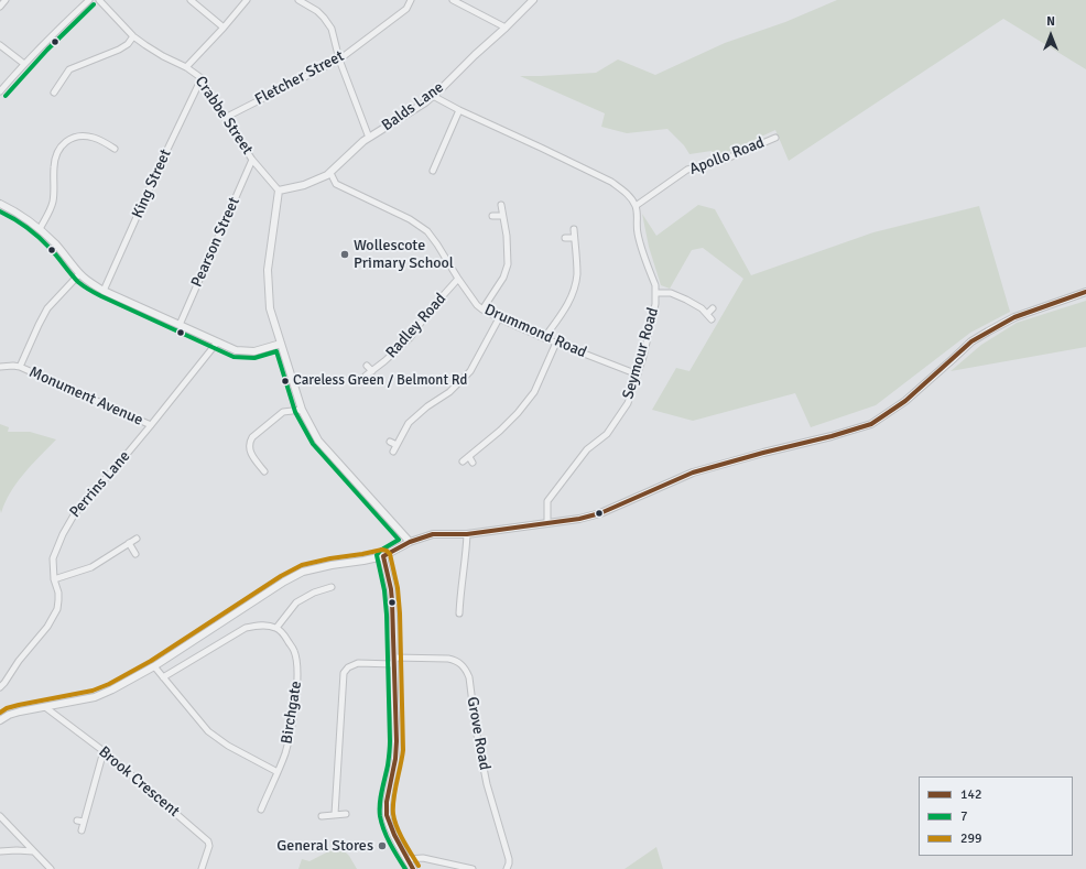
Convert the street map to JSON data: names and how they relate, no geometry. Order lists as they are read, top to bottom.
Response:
{
  "streets": {
    "street": [
      "Fletcher Street",
      "Balds Lane",
      "Crabbe Street",
      "Apollo Road",
      "King Street",
      "Pearson Street",
      "Radley Road",
      "Drummond Road",
      "Seymour Road",
      "Monument Avenue",
      "Perrins Lane",
      "Birchgate",
      "Grove Road",
      "Brook Crescent"
    ]
  },
  "crossings": [
    ["Fletcher Street", "Crabbe Street"],
    ["Balds Lane", "Crabbe Street"],
    ["Balds Lane", "Drummond Road"],
    ["Crabbe Street", "King Street"],
    ["Crabbe Street", "Pearson Street"],
    ["Apollo Road", "Seymour Road"],
    ["Radley Road", "Drummond Road"],
    ["Drummond Road", "Seymour Road"],
    ["Monument Avenue", "Perrins Lane"]
  ],
  "places": ["Wollescote Primary School", "Careless Green / Belmont Rd", "General Stores"],
  "lines": ["transit line 7", "transit line 142", "transit line 299"],
  "legend": ["142", "7", "299"],
  "north": "top"
}
